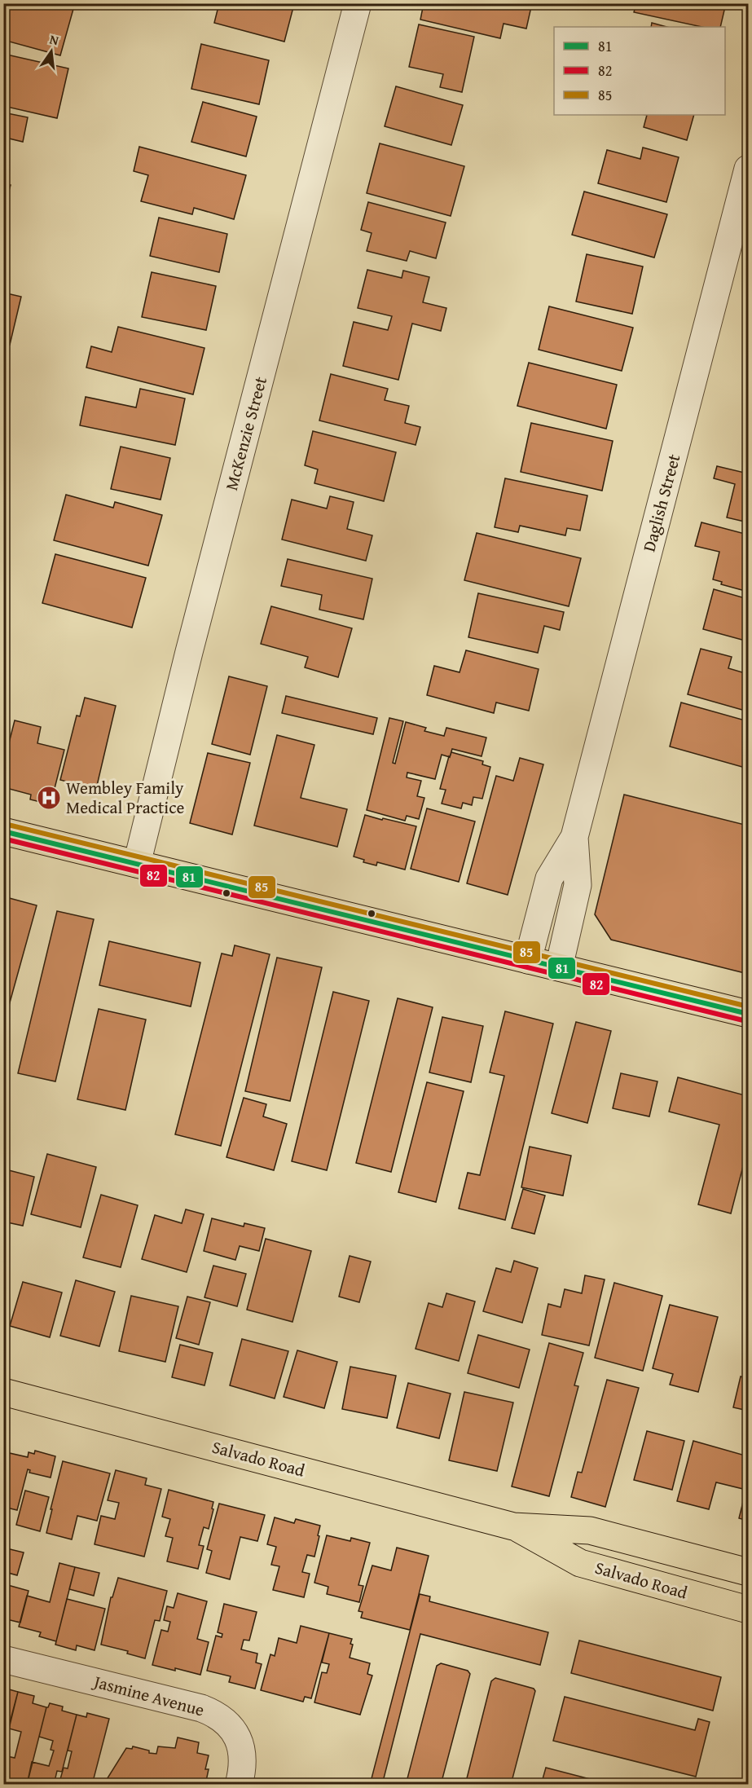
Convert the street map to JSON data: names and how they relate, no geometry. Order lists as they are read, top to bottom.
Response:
{
  "streets": {
    "main road": ["Salvado Road"],
    "street": ["McKenzie Street", "Daglish Street", "Jasmine Avenue"]
  },
  "places": {
    "hospital": ["Wembley Family Medical Practice"]
  },
  "lines": ["transit line 85", "transit line 81", "transit line 82"],
  "legend": ["81", "82", "85"],
  "north": "top"
}
